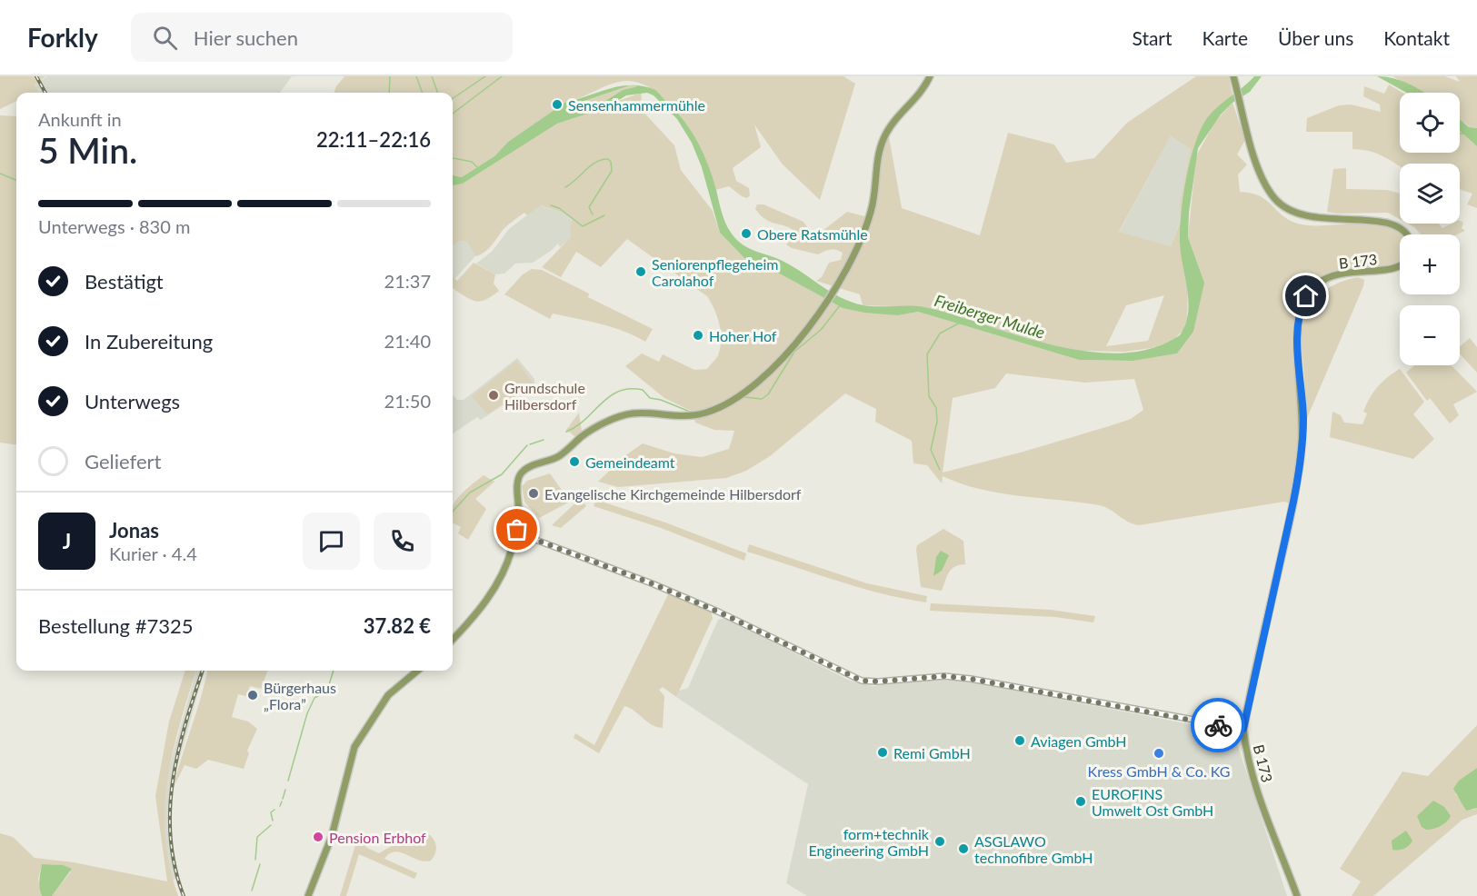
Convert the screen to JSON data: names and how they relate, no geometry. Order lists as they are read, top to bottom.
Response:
{
  "streets": {
    "main road": ["B 173"]
  },
  "water": ["Freiberger Mulde"],
  "places": [
    "Sensenhammermühle",
    "Obere Ratsmühle",
    "Seniorenpflegeheim Carolahof",
    "Hoher Hof",
    "Grundschule Hilbersdorf",
    "Gemeindeamt",
    "Evangelische Kirchgemeinde Hilbersdorf",
    "Bürgerhaus „Flora”",
    "Aviagen GmbH",
    "Remi GmbH",
    "Kress GmbH & Co. KG",
    "EUROFINS Umwelt Ost GmbH",
    "Pension Erbhof",
    "form+technik Engineering GmbH",
    "ASGLAWO technofibre GmbH"
  ],
  "page": {
    "header": "Forkly",
    "search": "Hier suchen",
    "nav": [
      "Start",
      "Karte",
      "Über uns",
      "Kontakt"
    ],
    "map_buttons": ["+", "−"],
    "heading": ["5 Min.", "Ankunft in", "22:11–22:16"],
    "panel": [
      "Jonas",
      "Kurier · 4.4",
      "Bestellung #7325",
      "37.82 €"
    ],
    "bar": "Unterwegs · 830 m",
    "list": [
      ["Bestätigt", "21:37"],
      ["In Zubereitung", "21:40"],
      ["Unterwegs", "21:50"],
      "Geliefert"
    ],
    "round": "J"
  }
}
